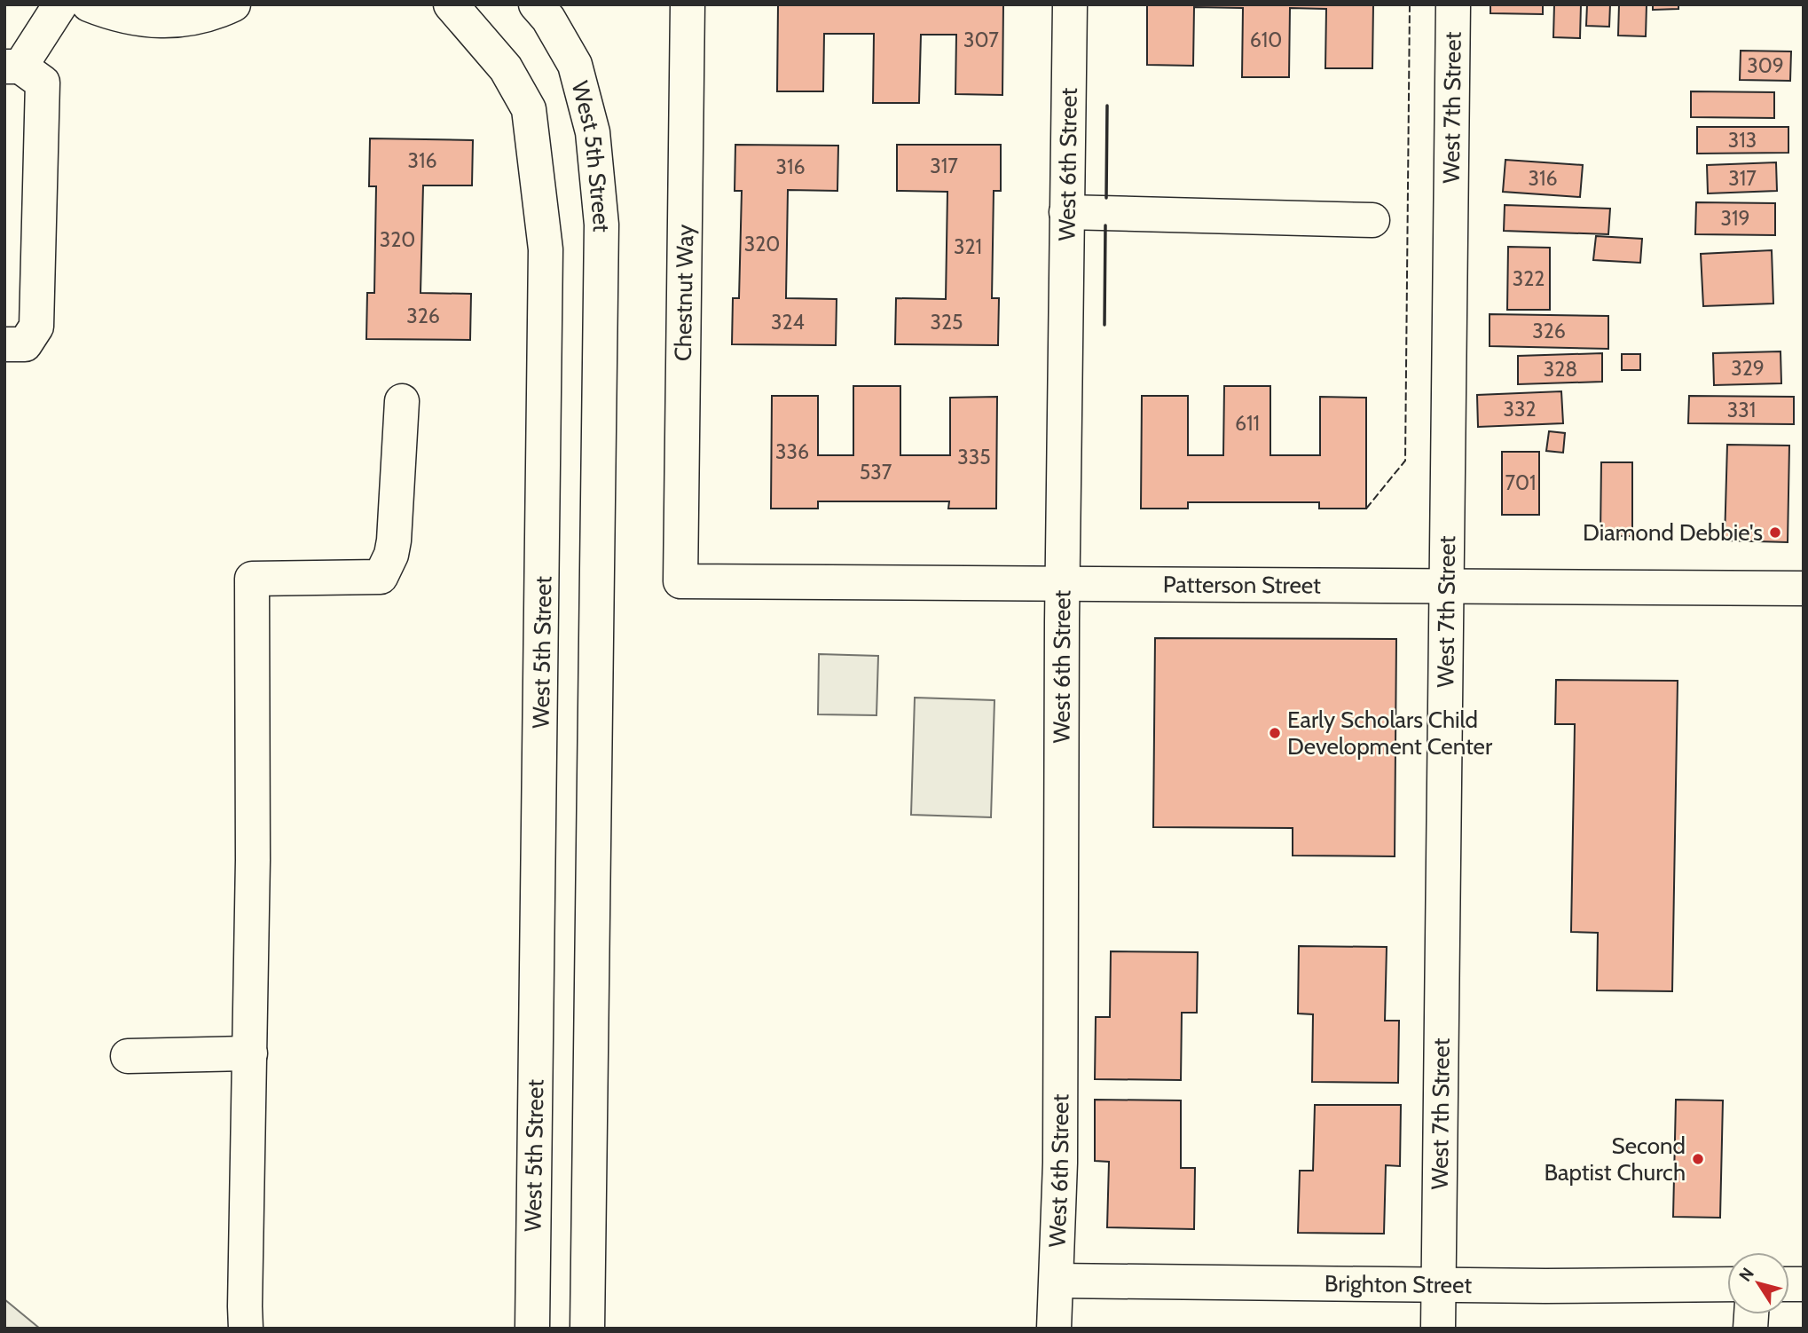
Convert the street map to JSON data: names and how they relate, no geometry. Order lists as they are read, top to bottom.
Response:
{
  "streets": {
    "street": [
      "West 7th Street",
      "West 5th Street",
      "West 6th Street",
      "Chestnut Way",
      "Patterson Street",
      "Brighton Street"
    ]
  },
  "crossings": [
    ["West 7th Street", "Patterson Street"],
    ["West 7th Street", "Brighton Street"],
    ["West 6th Street", "Patterson Street"],
    ["West 6th Street", "Brighton Street"],
    ["Chestnut Way", "Patterson Street"]
  ],
  "places": ["Diamond Debbie's", "Early Scholars Child Development Center", "Second Baptist Church"],
  "house_numbers": [
    "307",
    "610",
    "309",
    "313",
    "316",
    "317",
    "316",
    "316",
    "317",
    "319",
    "320",
    "320",
    "321",
    "322",
    "326",
    "324",
    "325",
    "326",
    "329",
    "328",
    "332",
    "331",
    "611",
    "336",
    "335",
    "537",
    "701"
  ],
  "north": "top left"
}
